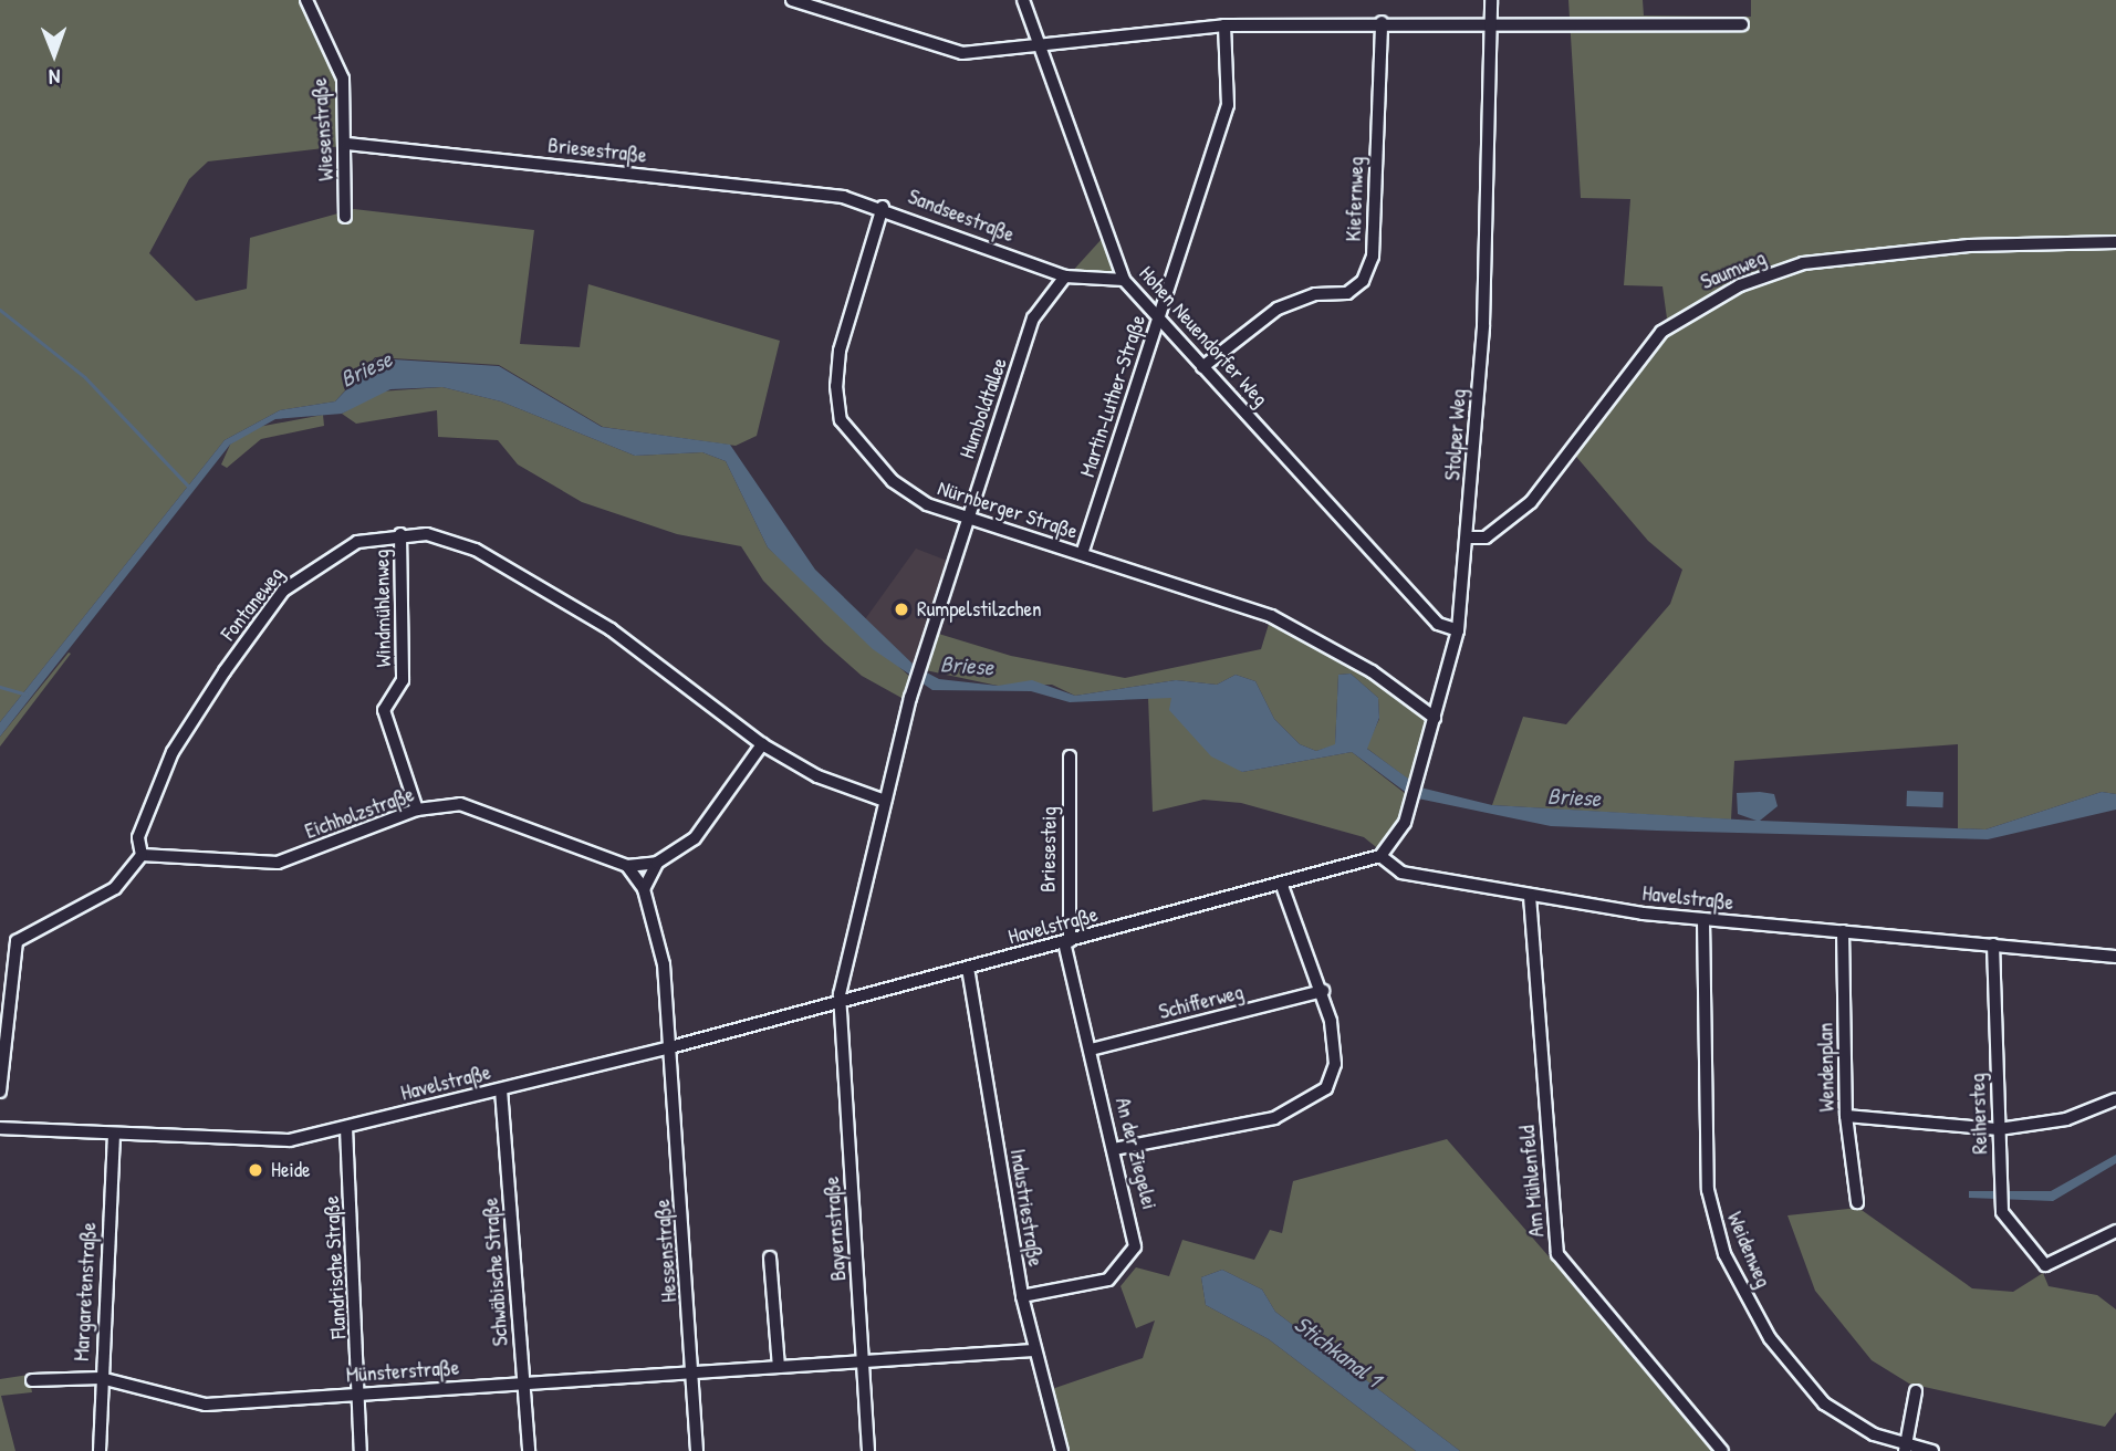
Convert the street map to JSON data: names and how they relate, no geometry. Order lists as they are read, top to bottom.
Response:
{
  "streets": {
    "street": [
      "Wiesenstraße",
      "Briesestraße",
      "Kiefernweg",
      "Sandseestraße",
      "Saumweg",
      "Hohen Neuendorfer Weg",
      "Martin-Luther-Straße",
      "Humboldtallee",
      "Stolper Weg",
      "Nürnberger Straße",
      "Fontaneweg",
      "Windmühlenweg",
      "Eichholzstraße",
      "Briesesteig",
      "Havelstraße",
      "Schifferweg",
      "Wendenplan",
      "Reihersteg",
      "An der Ziegelei",
      "Am Mühlenfeld",
      "Industriestraße",
      "Bayernstraße",
      "Weidenweg",
      "Hessenstraße",
      "Flandrische Straße",
      "Schwäbische Straße",
      "Margaretenstraße",
      "Münsterstraße"
    ]
  },
  "crossings": [
    ["Wiesenstraße", "Briesestraße"],
    ["Briesestraße", "Sandseestraße"],
    ["Kiefernweg", "Hohen Neuendorfer Weg"],
    ["Sandseestraße", "Humboldtallee"],
    ["Sandseestraße", "Nürnberger Straße"],
    ["Saumweg", "Stolper Weg"],
    ["Hohen Neuendorfer Weg", "Martin-Luther-Straße"],
    ["Hohen Neuendorfer Weg", "Stolper Weg"],
    ["Martin-Luther-Straße", "Nürnberger Straße"],
    ["Humboldtallee", "Nürnberger Straße"],
    ["Humboldtallee", "Fontaneweg"],
    ["Stolper Weg", "Nürnberger Straße"],
    ["Stolper Weg", "Havelstraße"],
    ["Fontaneweg", "Windmühlenweg"],
    ["Fontaneweg", "Eichholzstraße"],
    ["Windmühlenweg", "Eichholzstraße"],
    ["Briesesteig", "Havelstraße"],
    ["Briesesteig", "An der Ziegelei"],
    ["Havelstraße", "Wendenplan"],
    ["Havelstraße", "Reihersteg"],
    ["Havelstraße", "An der Ziegelei"],
    ["Havelstraße", "Am Mühlenfeld"],
    ["Havelstraße", "Industriestraße"],
    ["Havelstraße", "Bayernstraße"],
    ["Havelstraße", "Weidenweg"],
    ["Havelstraße", "Hessenstraße"],
    ["Havelstraße", "Flandrische Straße"],
    ["Havelstraße", "Schwäbische Straße"],
    ["Havelstraße", "Margaretenstraße"],
    ["Schifferweg", "An der Ziegelei"],
    ["An der Ziegelei", "Industriestraße"],
    ["Industriestraße", "Münsterstraße"],
    ["Bayernstraße", "Münsterstraße"],
    ["Hessenstraße", "Münsterstraße"],
    ["Flandrische Straße", "Münsterstraße"],
    ["Schwäbische Straße", "Münsterstraße"],
    ["Margaretenstraße", "Münsterstraße"]
  ],
  "water": ["Briese", "Stichkanal 1"],
  "places": ["Rumpelstilzchen", "Heide"],
  "north": "bottom"
}
